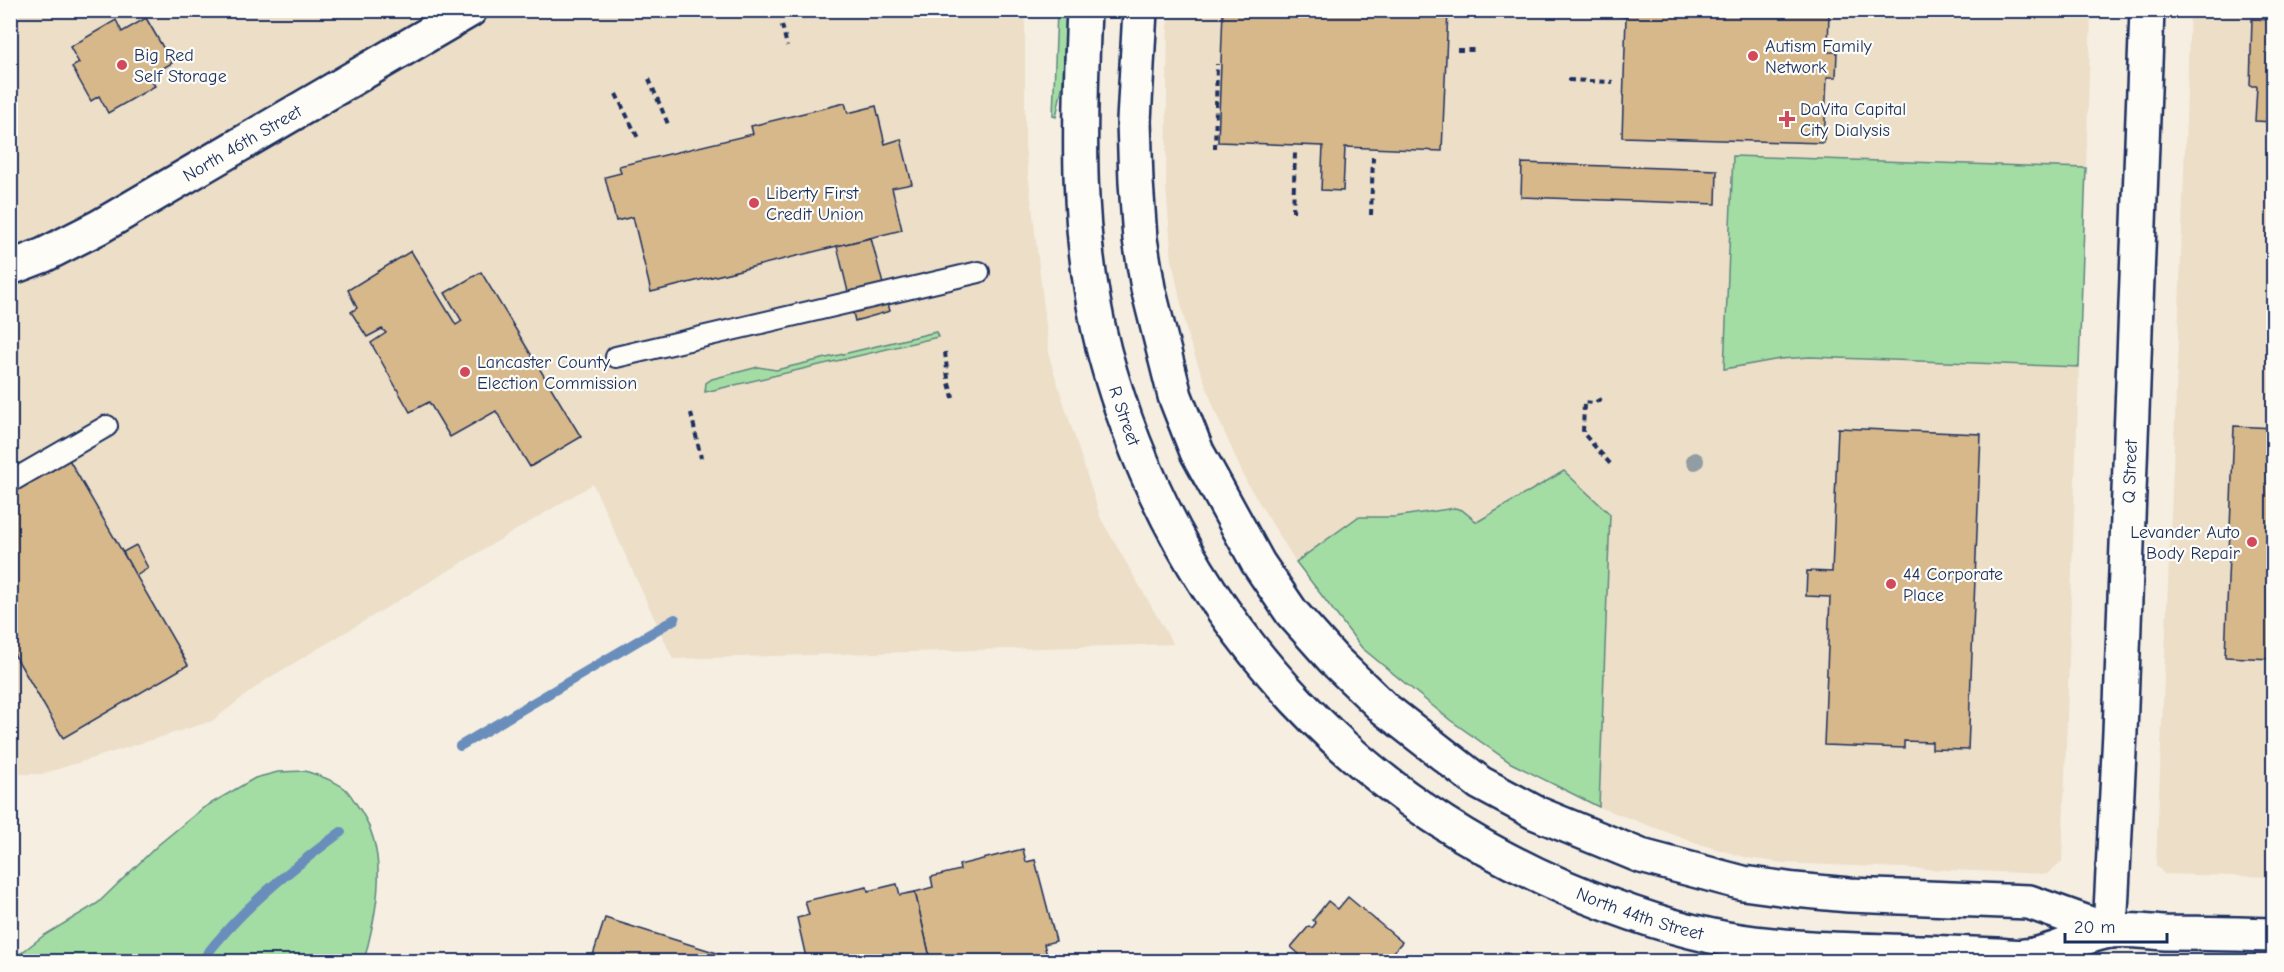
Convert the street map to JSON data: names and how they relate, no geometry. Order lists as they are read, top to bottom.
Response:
{
  "streets": {
    "main road": [
      "North 46th Street",
      "R Street",
      "Q Street",
      "North 44th Street"
    ]
  },
  "crossings": [
    ["R Street", "North 44th Street"],
    ["Q Street", "North 44th Street"]
  ],
  "places": {
    "other": [
      "Autism Family Network",
      "Big Red Self Storage",
      "Liberty First Credit Union",
      "Lancaster County Election Commission",
      "Levander Auto Body Repair",
      "44 Corporate Place"
    ],
    "health": ["DaVita Capital City Dialysis"]
  },
  "scale_bar": "20 m"
}
